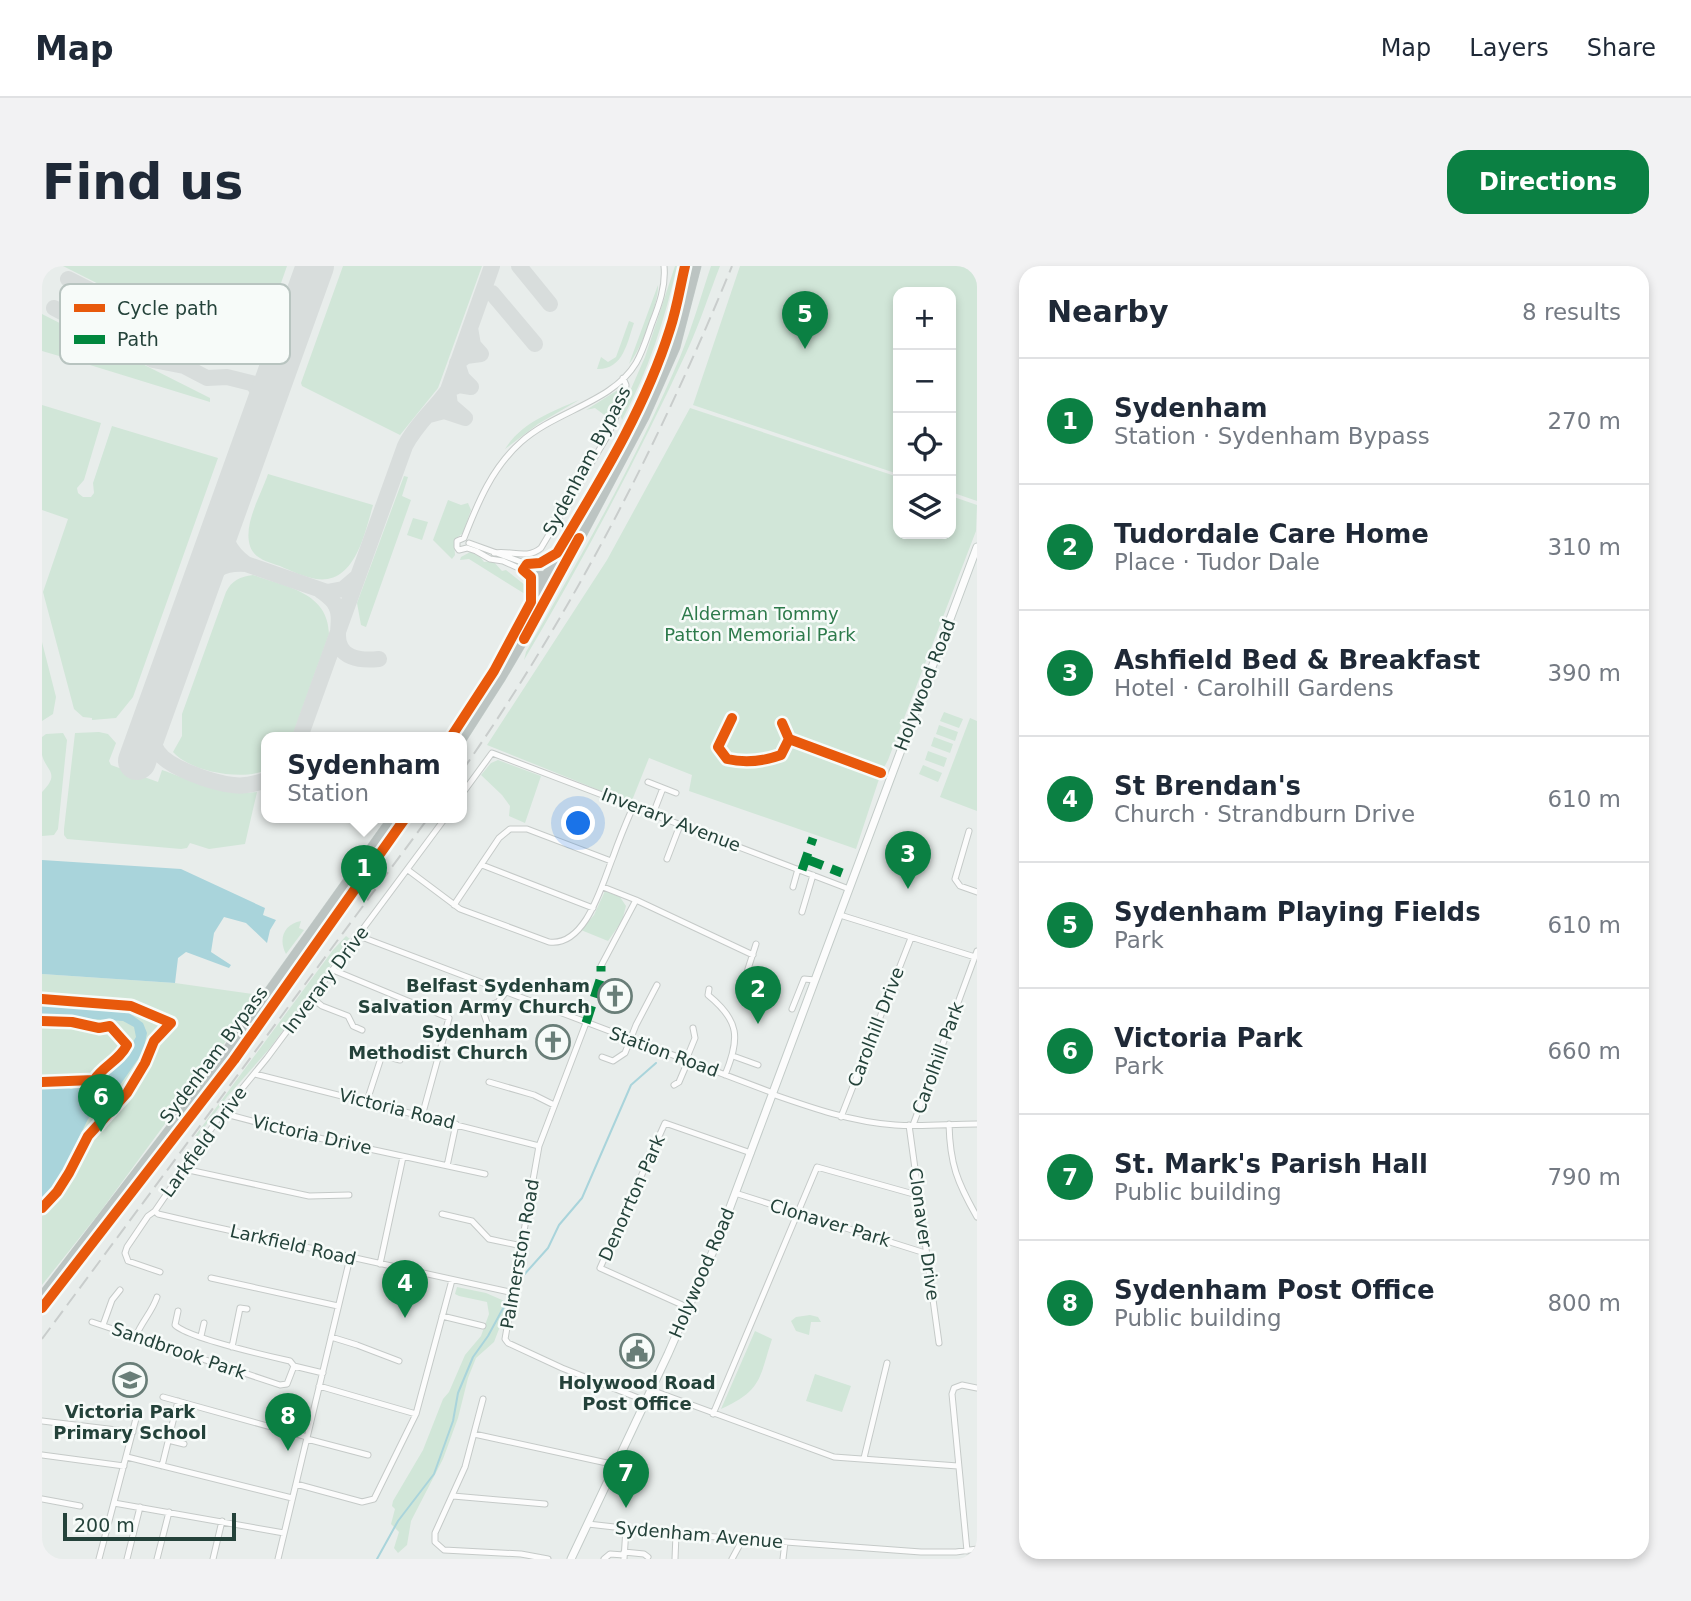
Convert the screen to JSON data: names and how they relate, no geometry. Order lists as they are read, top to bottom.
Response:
{
  "streets": {
    "highway": ["Sydenham Bypass"],
    "main road": ["Holywood Road"],
    "street": [
      "Inverary Avenue",
      "Inverary Drive",
      "Carolhill Drive",
      "Station Road",
      "Carolhill Park",
      "Victoria Road",
      "Victoria Drive",
      "Larkfield Drive",
      "Denorrton Park",
      "Clonaver Park",
      "Clonaver Drive",
      "Larkfield Road",
      "Palmerston Road",
      "Sandbrook Park",
      "Sydenham Avenue"
    ]
  },
  "crossings": [
    ["Holywood Road", "Inverary Avenue"],
    ["Holywood Road", "Station Road"],
    ["Holywood Road", "Denorrton Park"],
    ["Holywood Road", "Clonaver Park"],
    ["Holywood Road", "Palmerston Road"],
    ["Holywood Road", "Sydenham Avenue"],
    ["Inverary Drive", "Station Road"],
    ["Inverary Drive", "Victoria Road"],
    ["Inverary Drive", "Larkfield Drive"],
    ["Carolhill Drive", "Station Road"],
    ["Station Road", "Carolhill Park"],
    ["Station Road", "Clonaver Drive"],
    ["Station Road", "Palmerston Road"],
    ["Carolhill Park", "Clonaver Drive"],
    ["Victoria Road", "Larkfield Drive"],
    ["Victoria Road", "Palmerston Road"],
    ["Victoria Drive", "Larkfield Drive"],
    ["Larkfield Drive", "Larkfield Road"],
    ["Clonaver Park", "Clonaver Drive"],
    ["Larkfield Road", "Palmerston Road"]
  ],
  "parks": ["Alderman Tommy Patton Memorial Park"],
  "places": {
    "church": ["Belfast Sydenham Salvation Army Church", "Sydenham Methodist Church"],
    "public building": ["Holywood Road Post Office"],
    "school or university": ["Victoria Park Primary School"]
  },
  "legend": ["Cycle path", "Path"],
  "scale_bar": "200 m",
  "page": {
    "header": "Map",
    "nav": ["Map", "Layers", "Share"],
    "buttons": "Directions",
    "title": "Find us",
    "heading": ["Nearby", "8 results"],
    "map_buttons": ["+", "−"],
    "pins": [
      "5",
      "3",
      "1",
      "2",
      "6",
      "4",
      "8",
      "7"
    ],
    "list": [
      {
        "mark": "1",
        "name": "Sydenham",
        "note": "Station · Sydenham Bypass",
        "value": "270 m"
      },
      {
        "mark": "2",
        "name": "Tudordale Care Home",
        "note": "Place · Tudor Dale",
        "value": "310 m"
      },
      {
        "mark": "3",
        "name": "Ashfield Bed & Breakfast",
        "note": "Hotel · Carolhill Gardens",
        "value": "390 m"
      },
      {
        "mark": "4",
        "name": "St Brendan's",
        "note": "Church · Strandburn Drive",
        "value": "610 m"
      },
      {
        "mark": "5",
        "name": "Sydenham Playing Fields",
        "note": "Park",
        "value": "610 m"
      },
      {
        "mark": "6",
        "name": "Victoria Park",
        "note": "Park",
        "value": "660 m"
      },
      {
        "mark": "7",
        "name": "St. Mark's Parish Hall",
        "note": "Public building",
        "value": "790 m"
      },
      {
        "mark": "8",
        "name": "Sydenham Post Office",
        "note": "Public building",
        "value": "800 m"
      }
    ],
    "popup": ["Sydenham", "Station"],
    "scale": "200 m"
  }
}
